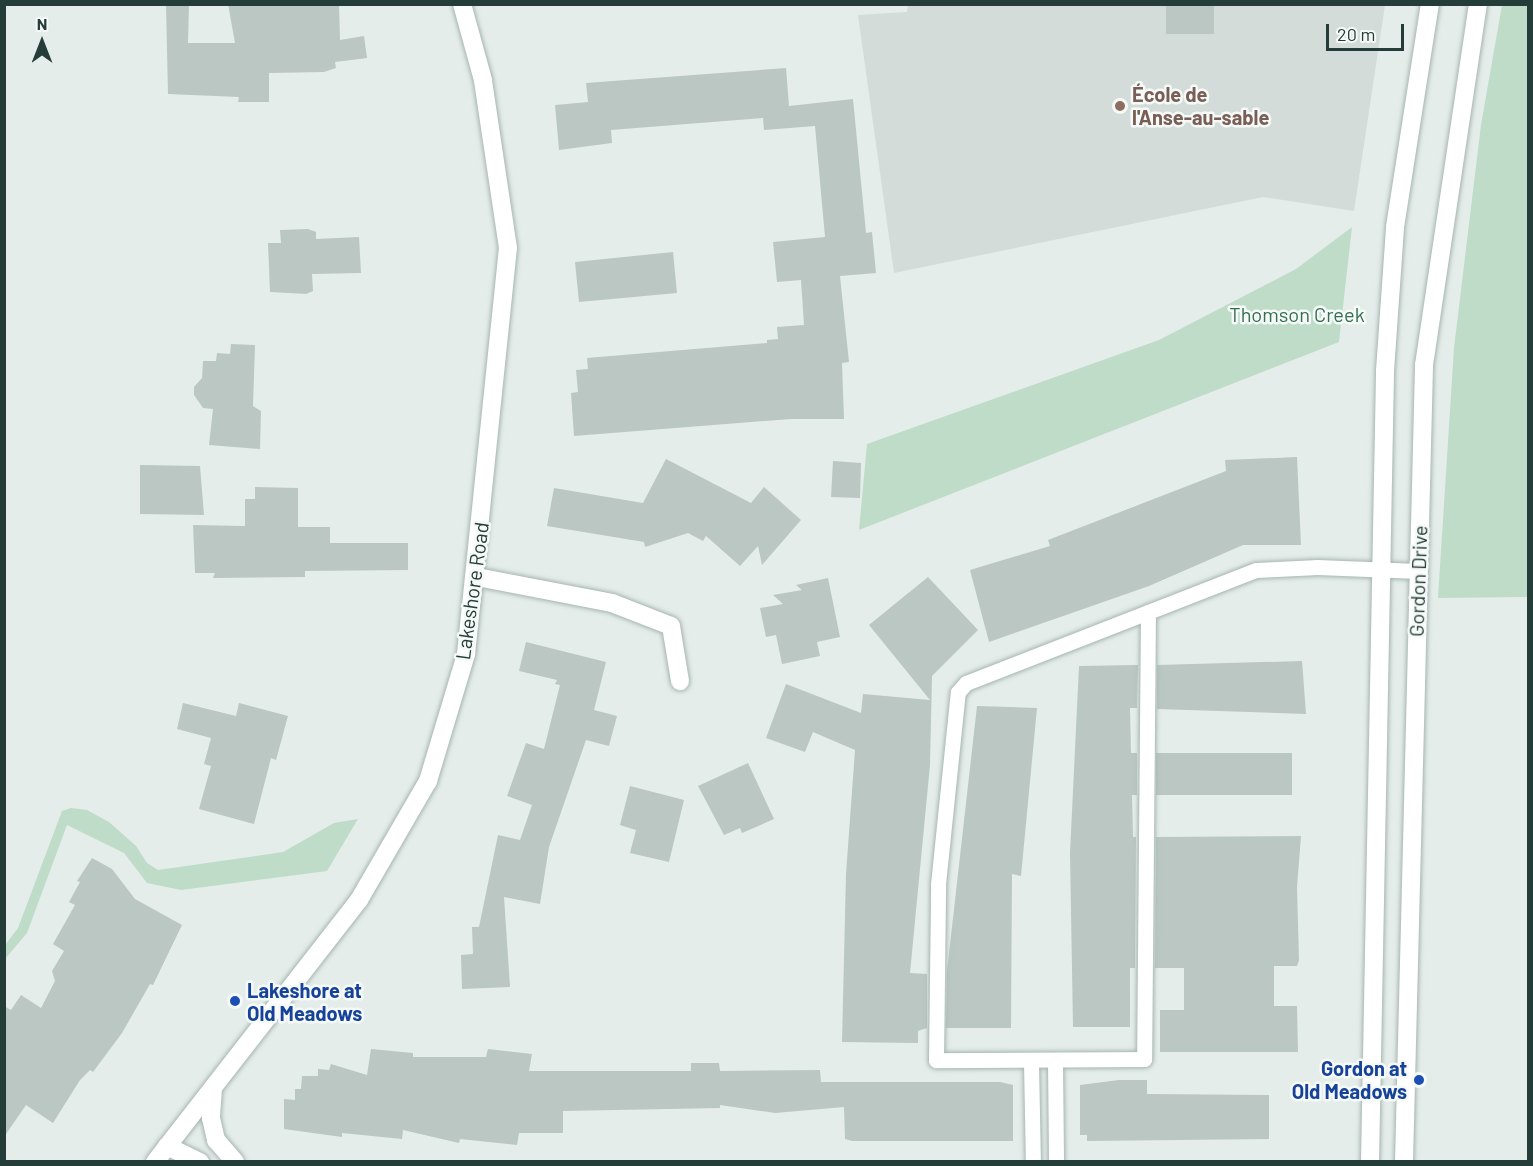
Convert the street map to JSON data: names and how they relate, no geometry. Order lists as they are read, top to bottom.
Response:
{
  "streets": {
    "main road": ["Gordon Drive", "Lakeshore Road"]
  },
  "parks": ["Thomson Creek"],
  "places": ["École de l'Anse-au-sable", "Lakeshore at Old Meadows", "Gordon at Old Meadows"],
  "scale_bar": "20 m",
  "north": "top"
}
